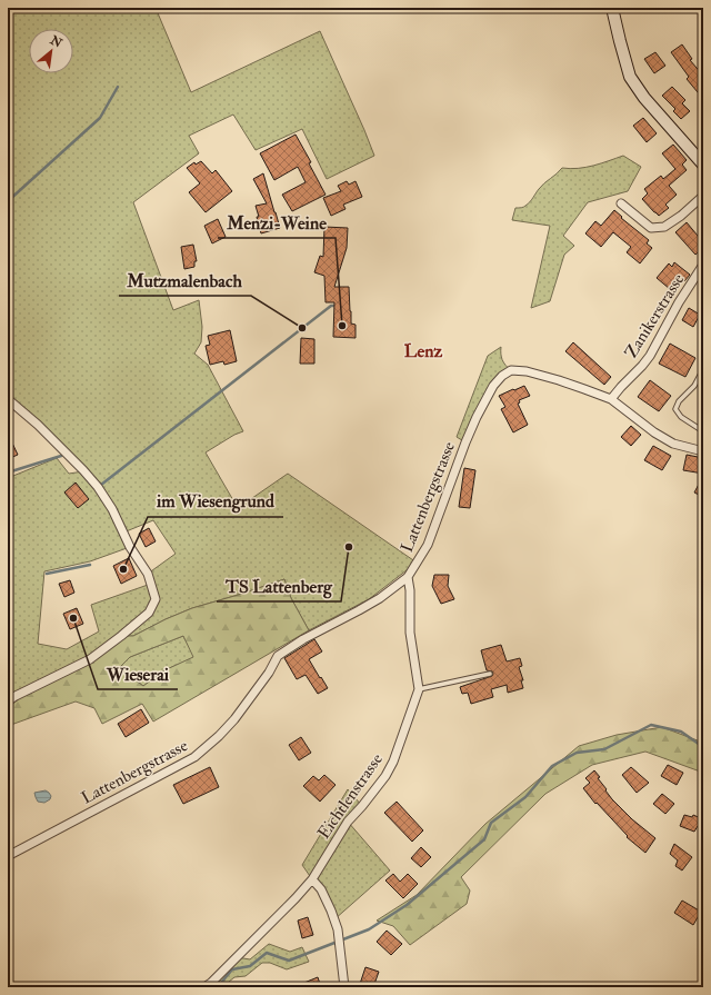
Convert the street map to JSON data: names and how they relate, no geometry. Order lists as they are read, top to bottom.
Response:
{
  "streets": {
    "street": ["Zanikerstrasse", "Lattenbergstrasse", "Eichtlenstrasse"]
  },
  "crossings": [
    ["Zanikerstrasse", "Lattenbergstrasse"],
    ["Lattenbergstrasse", "Eichtlenstrasse"]
  ],
  "districts": ["Lenz"],
  "places": [
    "Menzi-Weine",
    "Mutzmalenbach",
    "TS Lattenberg",
    "im Wiesengrund",
    "Wieserai"
  ],
  "north": "top right"
}
